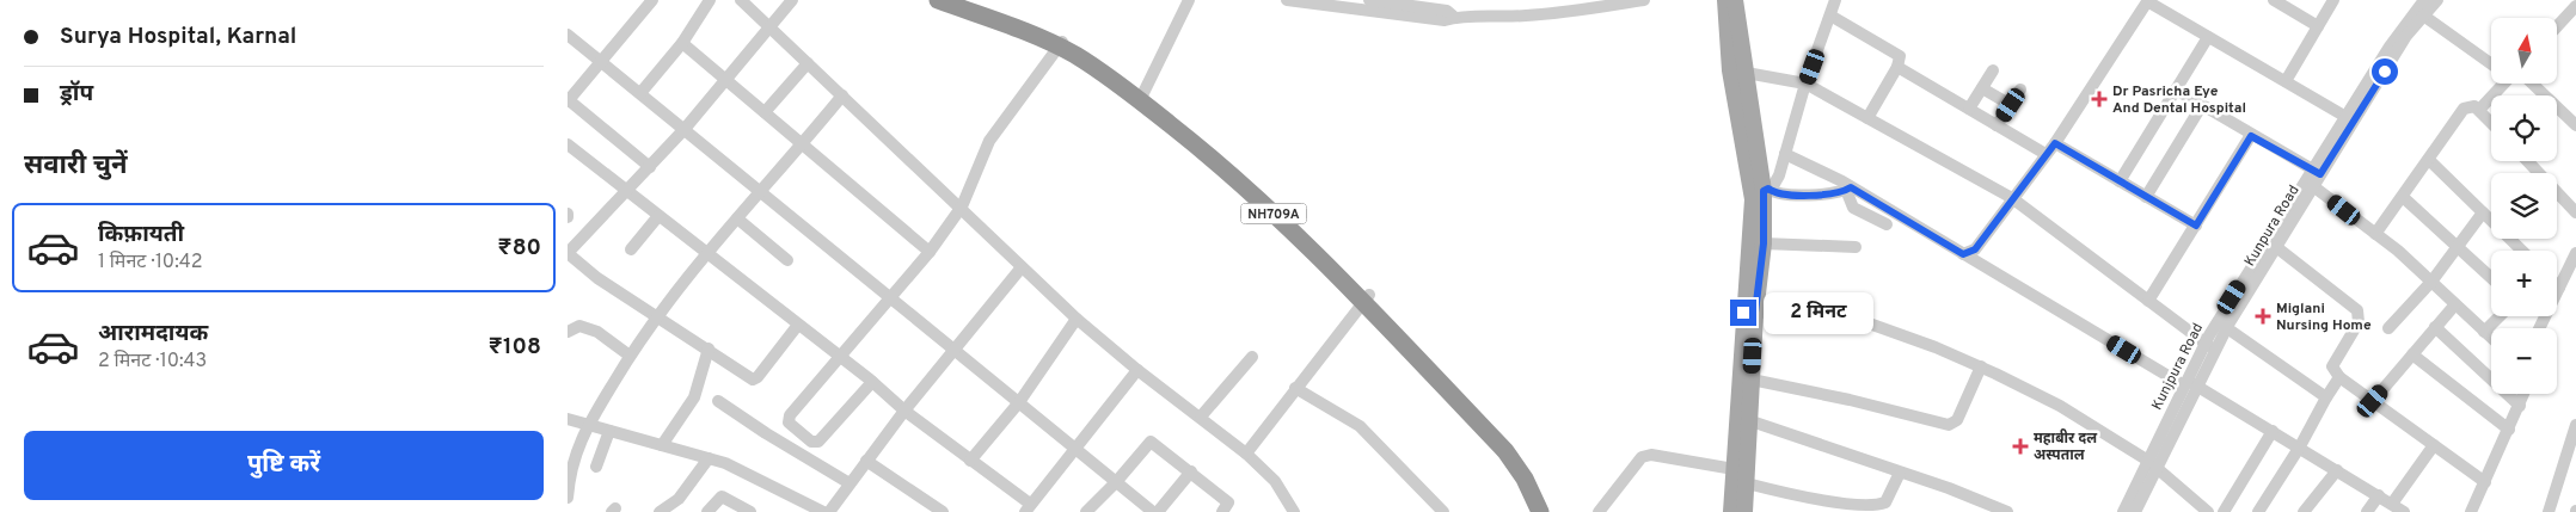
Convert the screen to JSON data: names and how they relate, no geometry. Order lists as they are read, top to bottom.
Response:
{
  "streets": {
    "highway": ["NH709A"],
    "street": ["Kunpura Road", "Kunjpura Road"]
  },
  "crossings": [
    ["Kunpura Road", "Kunjpura Road"]
  ],
  "places": {
    "health": ["Dr Pasricha Eye And Dental Hospital", "Miglani Nursing Home", "महाबीर दल अस्पताल"]
  },
  "north": "top",
  "page": {
    "banner": ["Surya Hospital, Karnal", "ड्रॉप"],
    "map_buttons": ["+", "−"],
    "heading": "सवारी चुनें",
    "list": [
      {
        "name": "किफ़ायती",
        "note": "1 मिनट · 10:42",
        "value": "₹80"
      },
      {
        "name": "आरामदायक",
        "note": "2 मिनट · 10:43",
        "value": "₹108"
      }
    ],
    "bubble": "2 मिनट",
    "buttons": "पुष्टि करें"
  }
}
